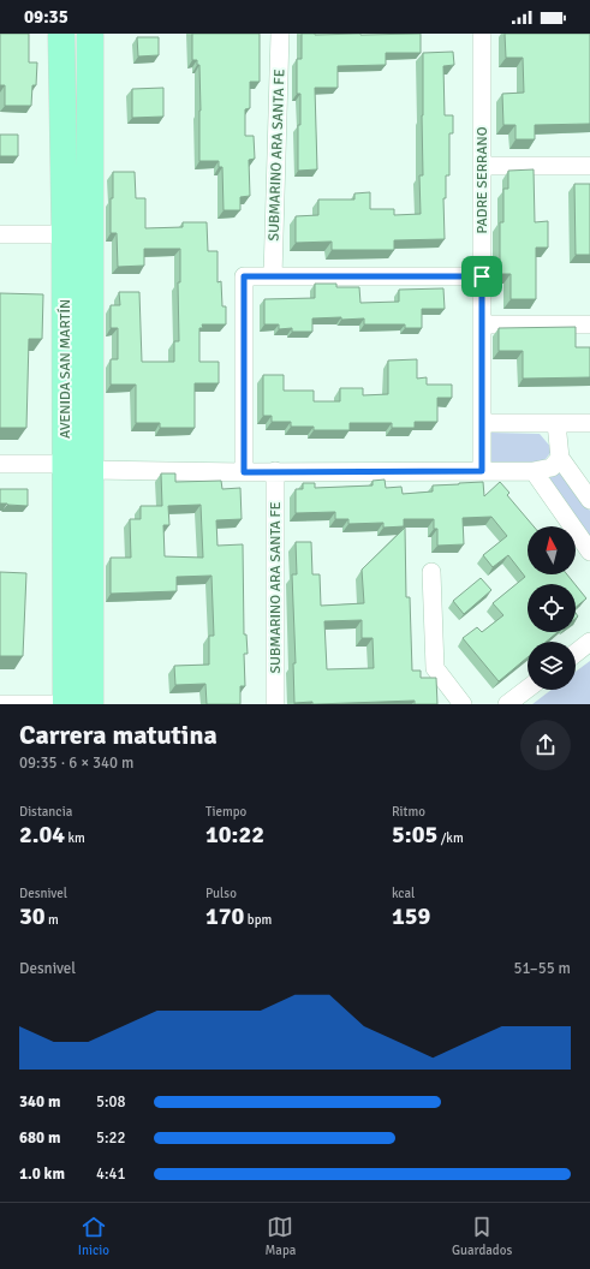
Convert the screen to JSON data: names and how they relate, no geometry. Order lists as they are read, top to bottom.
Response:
{
  "streets": {
    "main road": ["AVENIDA SAN MARTÍN"],
    "street": ["SUBMARINO ARA SANTA FE", "PADRE SERRANO"]
  },
  "north": "top",
  "page": {
    "status": "09:35",
    "heading": ["Carrera matutina", "09:35 · 6 × 340 m"],
    "stats": [
      ["Distancia", "2.04 km"],
      ["Tiempo", "10:22"],
      ["Ritmo", "5:05 /km"],
      ["Desnivel", "30 m"],
      ["Pulso", "170 bpm"],
      ["kcal", "159"]
    ],
    "chart": ["Desnivel", "51–55 m"],
    "list": [
      {
        "name": "340 m",
        "note": "5:08"
      },
      {
        "name": "680 m",
        "note": "5:22"
      },
      {
        "name": "1.0 km",
        "note": "4:41"
      }
    ],
    "tabs": ["Inicio", "Mapa", "Guardados"]
  }
}
